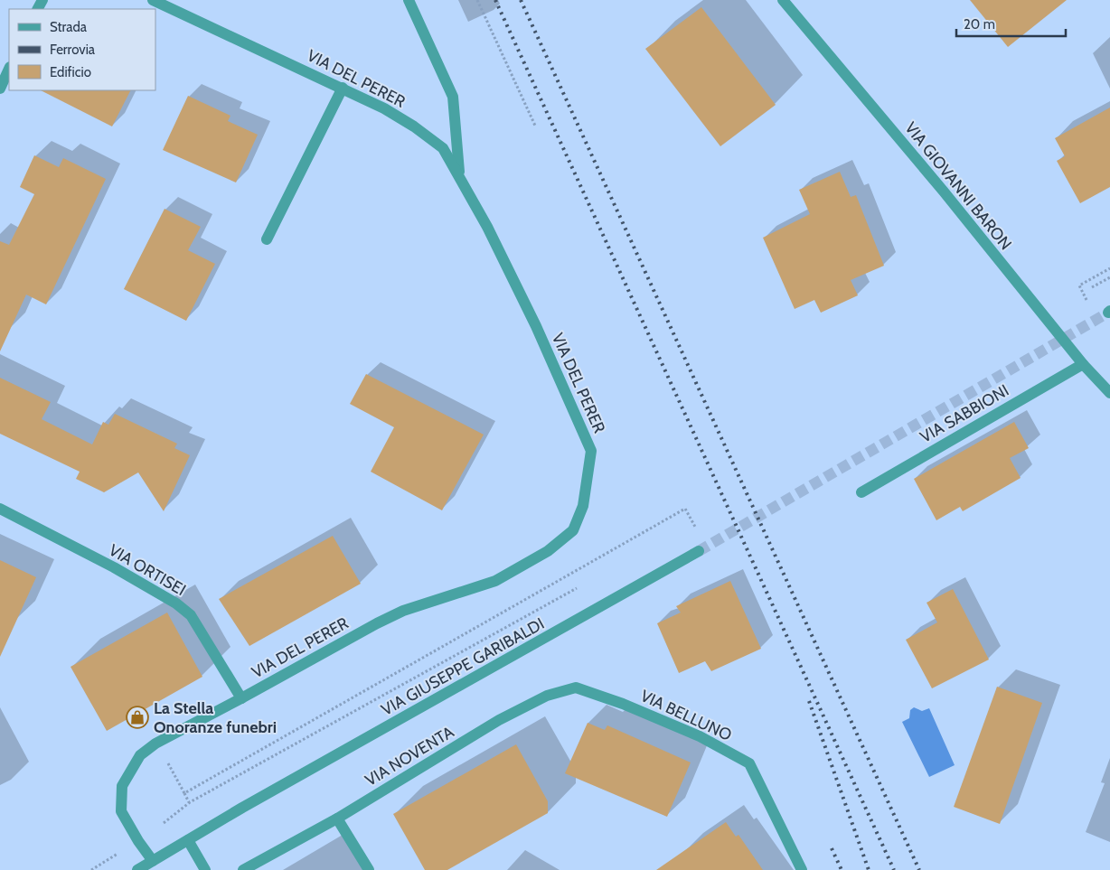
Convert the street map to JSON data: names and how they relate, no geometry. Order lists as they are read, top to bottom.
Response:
{
  "streets": {
    "street": [
      "VIA DEL PERER",
      "VIA GIOVANNI BARON",
      "VIA SABBIONI",
      "VIA ORTISEI",
      "VIA GIUSEPPE GARIBALDI",
      "VIA BELLUNO",
      "VIA NOVENTA"
    ]
  },
  "crossings": [
    ["VIA DEL PERER", "VIA ORTISEI"],
    ["VIA GIOVANNI BARON", "VIA SABBIONI"],
    ["VIA BELLUNO", "VIA NOVENTA"]
  ],
  "places": {
    "shop": ["La Stella Onoranze funebri"]
  },
  "legend": ["Strada", "Ferrovia", "Edificio"],
  "scale_bar": "20 m"
}
